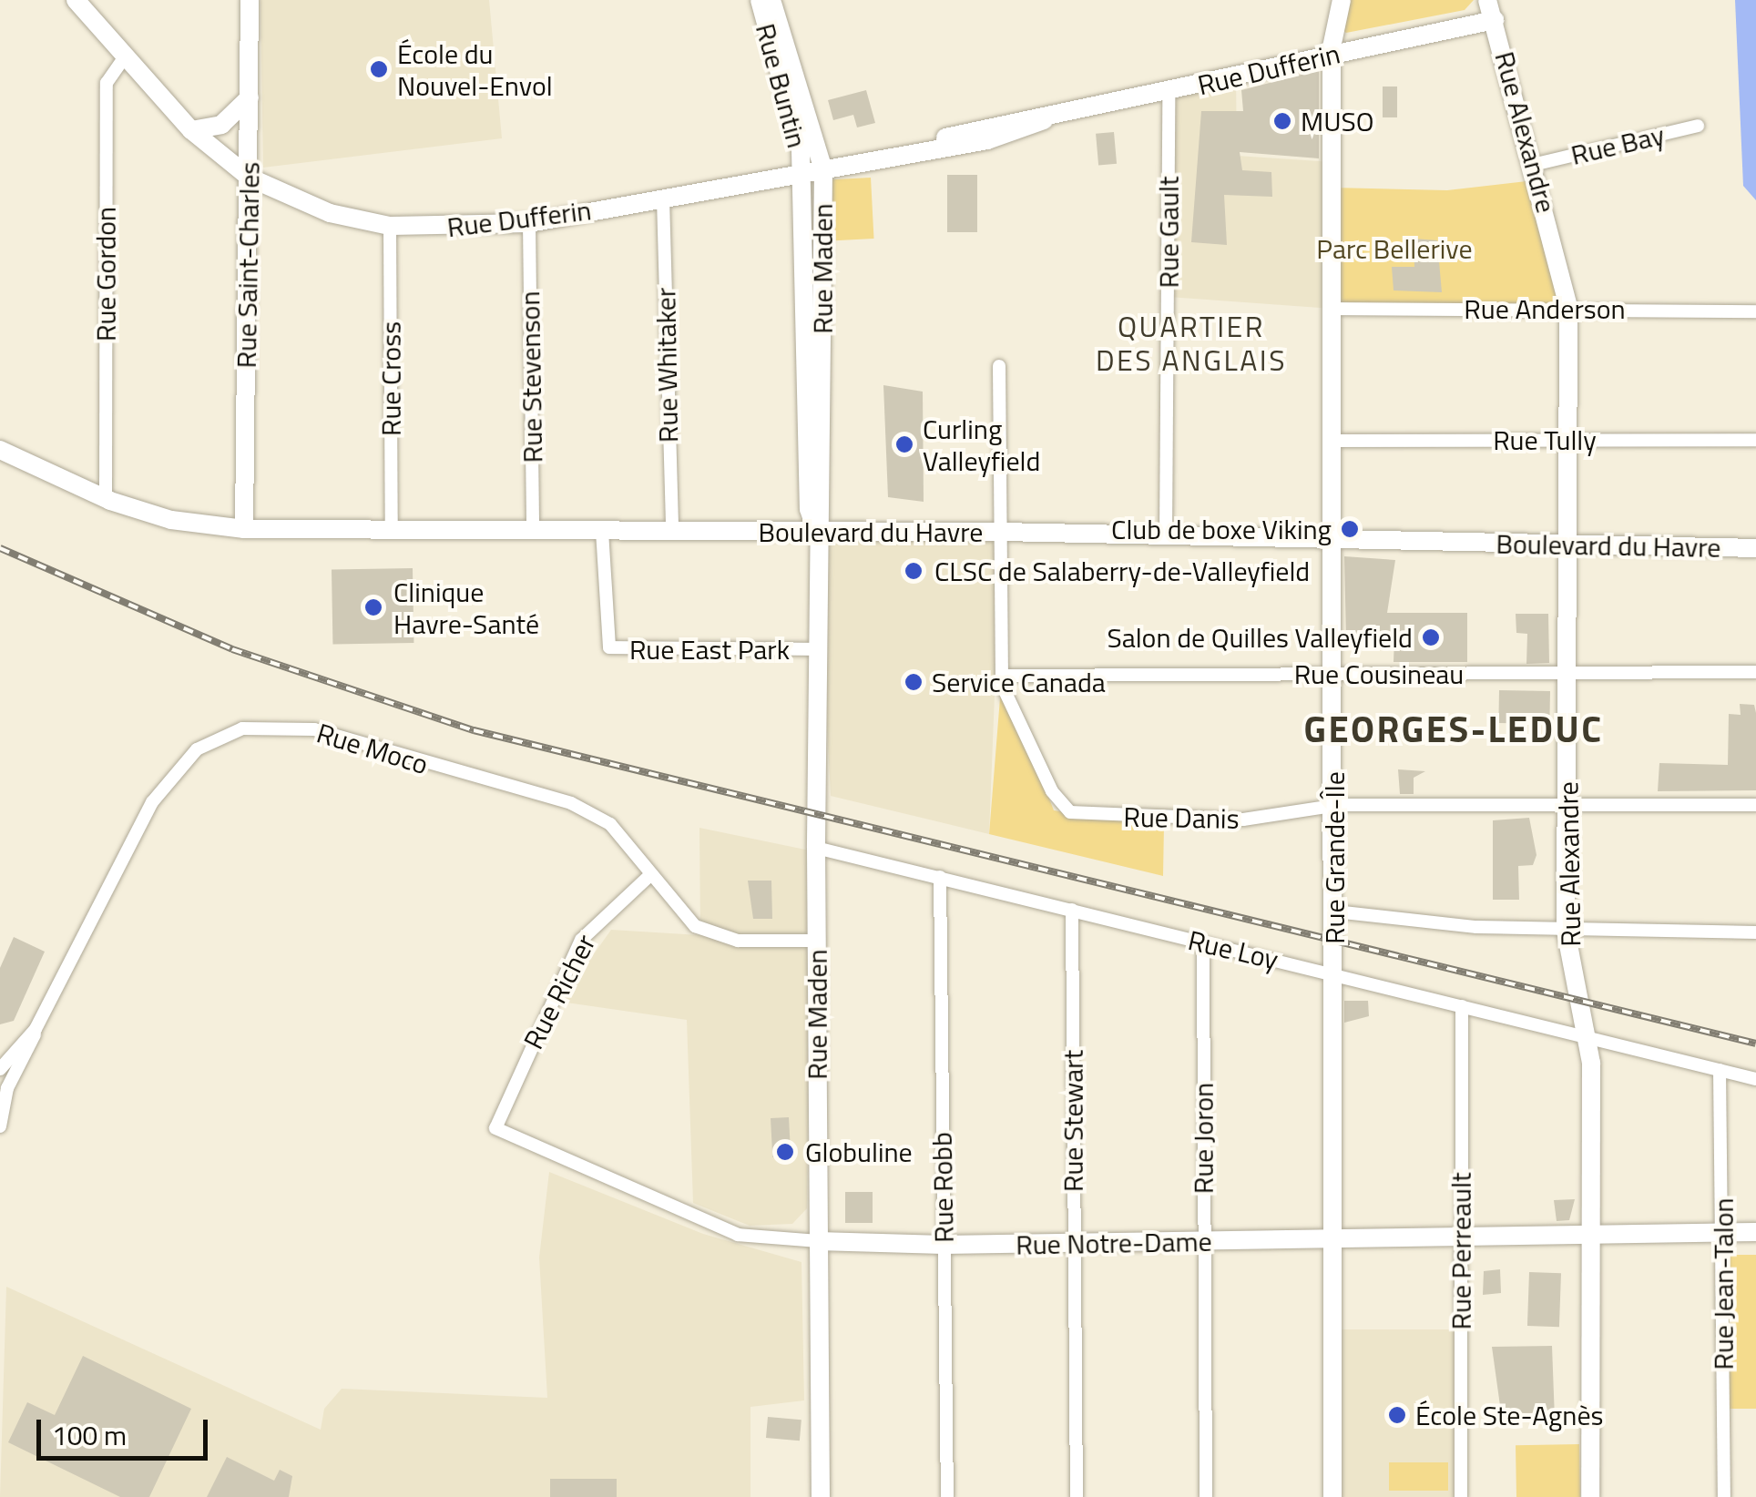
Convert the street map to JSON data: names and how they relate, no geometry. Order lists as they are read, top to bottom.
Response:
{
  "streets": {
    "street": [
      "Rue Dufferin",
      "Rue Buntin",
      "Rue Alexandre",
      "Rue Bay",
      "Rue Gault",
      "Rue Saint-Charles",
      "Rue Maden",
      "Rue Gordon",
      "Rue Anderson",
      "Rue Whitaker",
      "Rue Stevenson",
      "Rue Cross",
      "Rue Tully",
      "Boulevard du Havre",
      "Rue East Park",
      "Rue Cousineau",
      "Rue Moco",
      "Rue Danis",
      "Rue Grande-Île",
      "Rue Loy",
      "Rue Richer",
      "Rue Stewart",
      "Rue Joron",
      "Rue Robb",
      "Rue Notre-Dame",
      "Rue Perreault",
      "Rue Jean-Talon"
    ]
  },
  "crossings": [
    ["Rue Dufferin", "Rue Buntin"],
    ["Rue Dufferin", "Rue Alexandre"],
    ["Rue Dufferin", "Rue Gault"],
    ["Rue Dufferin", "Rue Saint-Charles"],
    ["Rue Dufferin", "Rue Maden"],
    ["Rue Dufferin", "Rue Gordon"],
    ["Rue Dufferin", "Rue Whitaker"],
    ["Rue Dufferin", "Rue Stevenson"],
    ["Rue Dufferin", "Rue Cross"],
    ["Rue Dufferin", "Rue Grande-Île"],
    ["Rue Buntin", "Rue Maden"],
    ["Rue Alexandre", "Rue Bay"],
    ["Rue Alexandre", "Rue Anderson"],
    ["Rue Alexandre", "Rue Tully"],
    ["Rue Alexandre", "Boulevard du Havre"],
    ["Rue Alexandre", "Rue Cousineau"],
    ["Rue Alexandre", "Rue Danis"],
    ["Rue Alexandre", "Rue Loy"],
    ["Rue Alexandre", "Rue Notre-Dame"],
    ["Rue Gault", "Boulevard du Havre"],
    ["Rue Saint-Charles", "Boulevard du Havre"],
    ["Rue Maden", "Boulevard du Havre"],
    ["Rue Maden", "Rue East Park"],
    ["Rue Maden", "Rue Moco"],
    ["Rue Maden", "Rue Loy"],
    ["Rue Maden", "Rue Notre-Dame"],
    ["Rue Gordon", "Boulevard du Havre"],
    ["Rue Anderson", "Rue Grande-Île"],
    ["Rue Whitaker", "Boulevard du Havre"],
    ["Rue Stevenson", "Boulevard du Havre"],
    ["Rue Cross", "Boulevard du Havre"],
    ["Rue Tully", "Rue Grande-Île"],
    ["Boulevard du Havre", "Rue East Park"],
    ["Boulevard du Havre", "Rue Danis"],
    ["Boulevard du Havre", "Rue Grande-Île"],
    ["Rue Cousineau", "Rue Danis"],
    ["Rue Cousineau", "Rue Grande-Île"],
    ["Rue Moco", "Rue Richer"],
    ["Rue Danis", "Rue Grande-Île"],
    ["Rue Grande-Île", "Rue Loy"],
    ["Rue Grande-Île", "Rue Notre-Dame"],
    ["Rue Loy", "Rue Stewart"],
    ["Rue Loy", "Rue Joron"],
    ["Rue Loy", "Rue Robb"],
    ["Rue Loy", "Rue Perreault"],
    ["Rue Loy", "Rue Jean-Talon"],
    ["Rue Richer", "Rue Notre-Dame"],
    ["Rue Stewart", "Rue Notre-Dame"],
    ["Rue Joron", "Rue Notre-Dame"],
    ["Rue Robb", "Rue Notre-Dame"],
    ["Rue Notre-Dame", "Rue Perreault"],
    ["Rue Notre-Dame", "Rue Jean-Talon"]
  ],
  "districts": ["QUARTIER DES ANGLAIS", "GEORGES-LEDUC"],
  "parks": ["Parc Bellerive"],
  "places": [
    "École du Nouvel-Envol",
    "MUSO",
    "Curling Valleyfield",
    "Club de boxe Viking",
    "CLSC de Salaberry-de-Valleyfield",
    "Clinique Havre-Santé",
    "Salon de Quilles Valleyfield",
    "Service Canada",
    "Globuline",
    "École Ste-Agnès"
  ],
  "scale_bar": "100 m"
}
